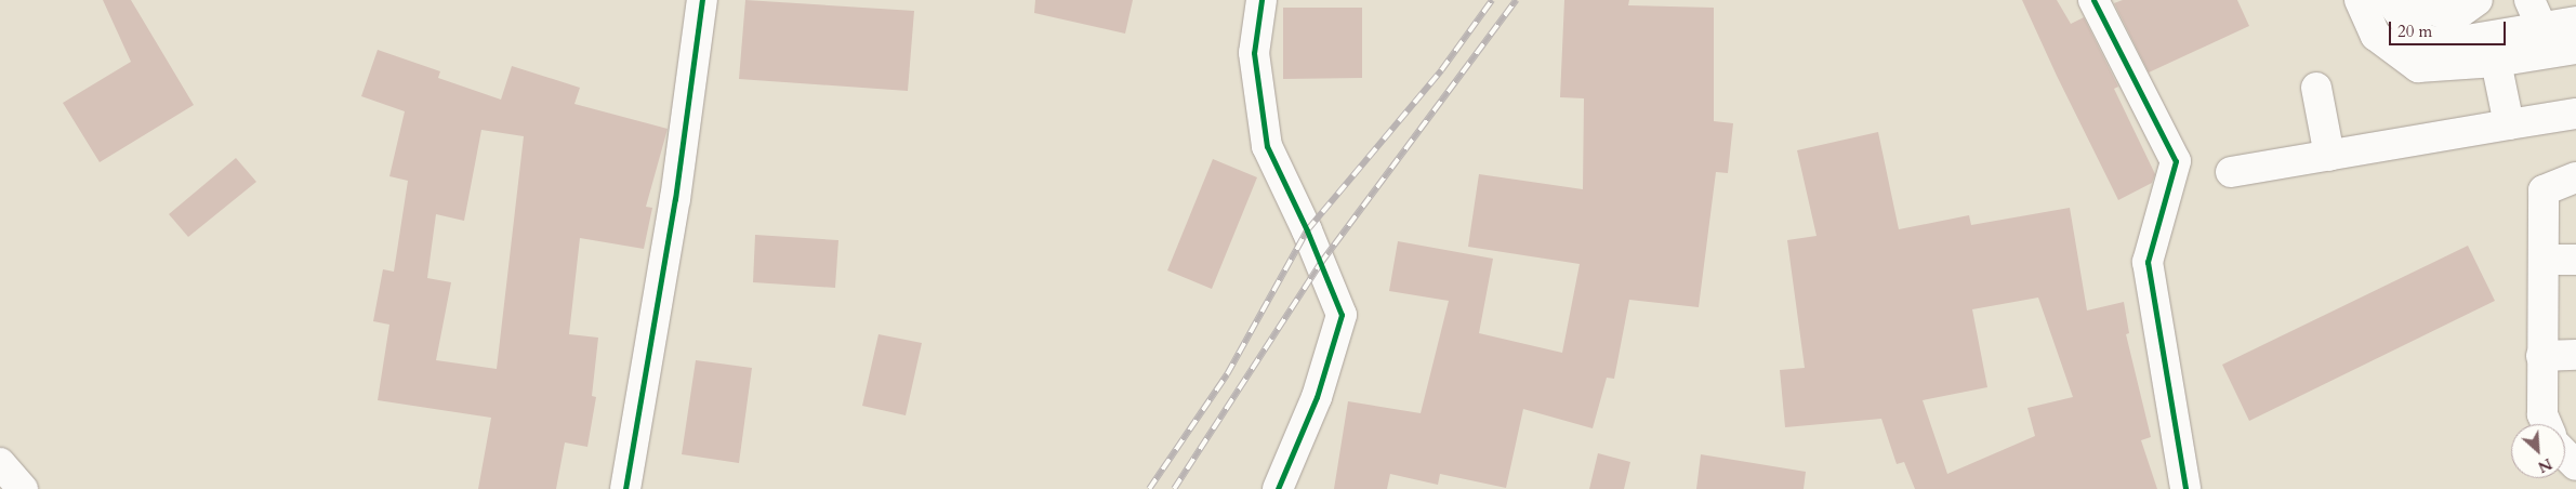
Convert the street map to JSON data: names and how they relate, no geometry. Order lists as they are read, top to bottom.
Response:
{
  "scale_bar": "20 m",
  "north": "bottom right"
}
